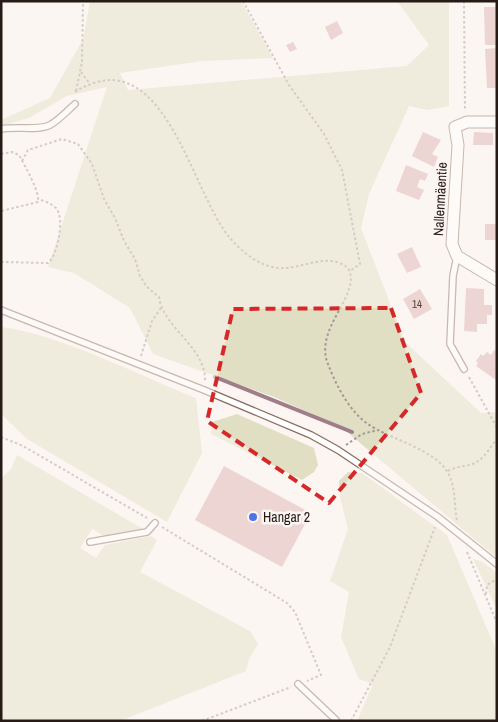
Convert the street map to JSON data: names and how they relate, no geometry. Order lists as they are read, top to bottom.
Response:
{
  "streets": {
    "street": ["Nallenmäentie"]
  },
  "places": ["Hangar 2"],
  "house_numbers": ["14"]
}
